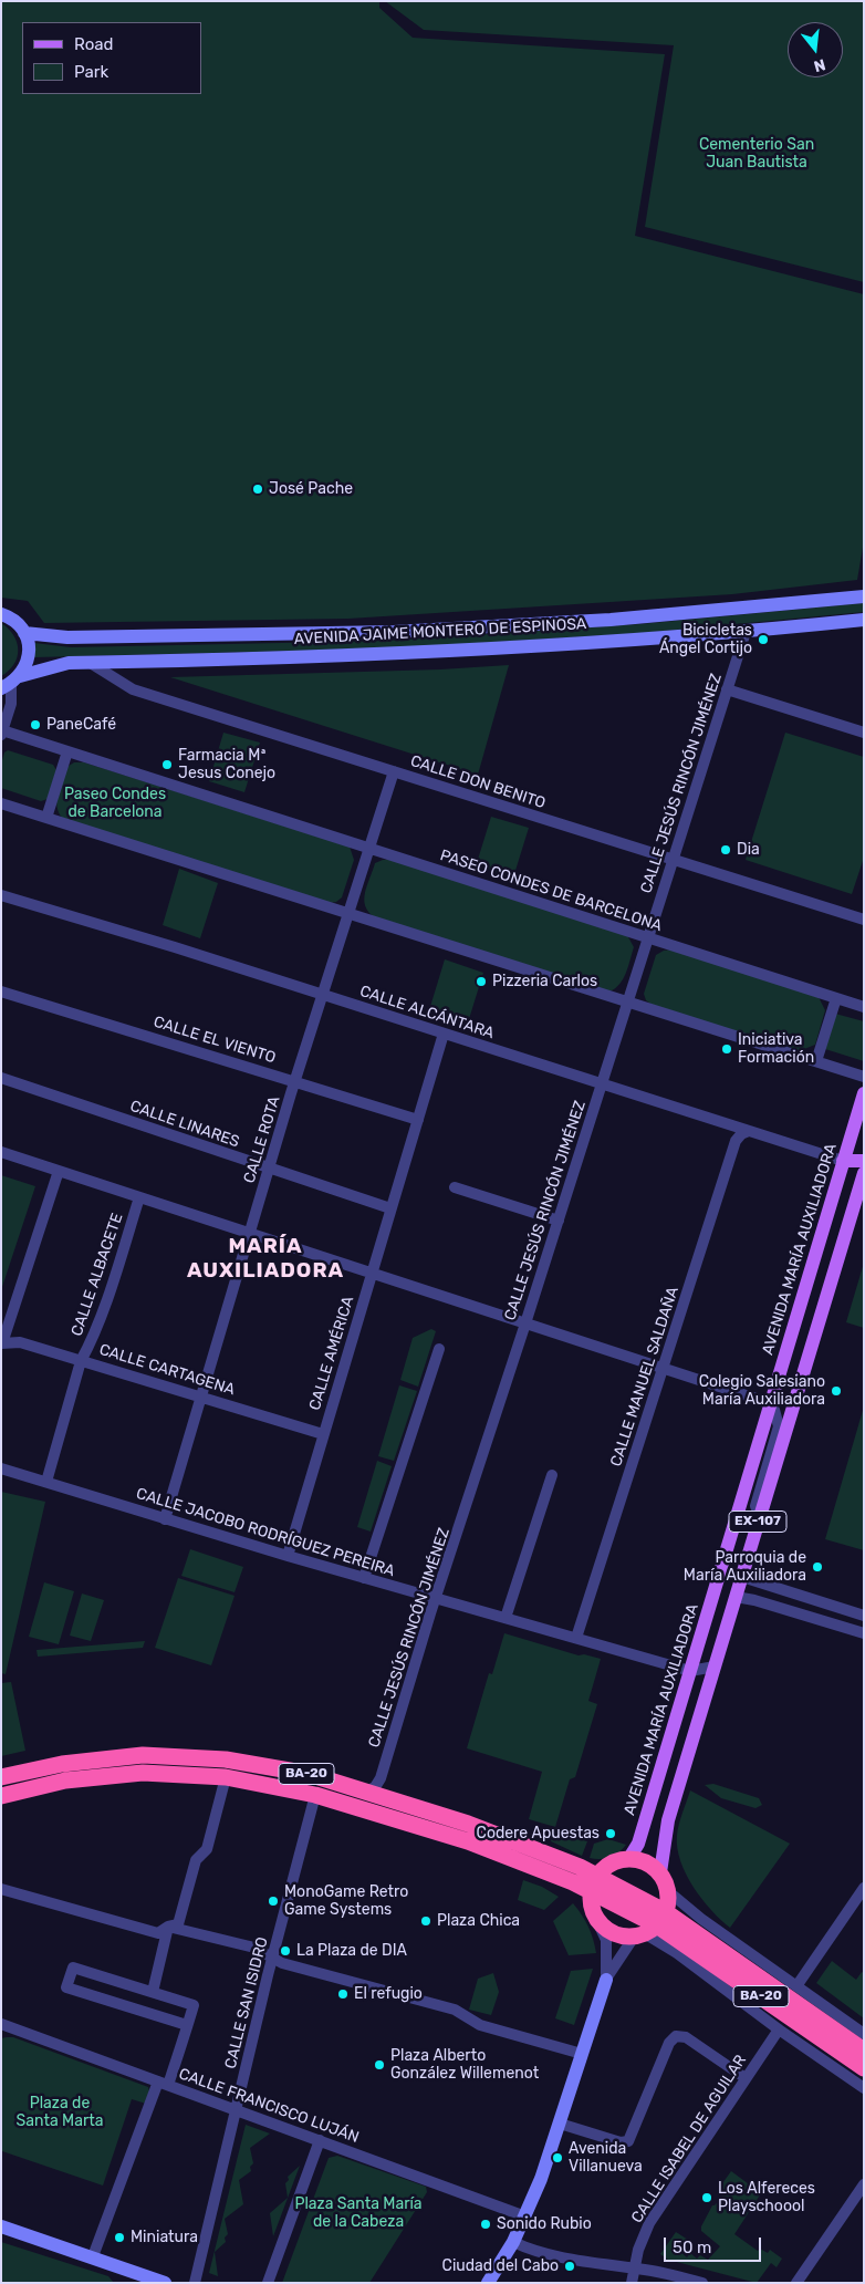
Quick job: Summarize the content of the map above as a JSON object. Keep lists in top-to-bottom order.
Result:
{
  "streets": {
    "highway": ["BA-20"],
    "main road": ["AVENIDA JAIME MONTERO DE ESPINOSA", "AVENIDA MARÍA AUXILIADORA", "EX-107"],
    "street": [
      "CALLE DON BENITO",
      "CALLE JESÚS RINCÓN JIMÉNEZ",
      "PASEO CONDES DE BARCELONA",
      "CALLE ALCÁNTARA",
      "CALLE EL VIENTO",
      "CALLE LINARES",
      "CALLE ROTA",
      "CALLE ALBACETE",
      "CALLE AMÉRICA",
      "CALLE CARTAGENA",
      "CALLE MANUEL SALDAÑA",
      "CALLE JACOBO RODRÍGUEZ PEREIRA",
      "CALLE SAN ISIDRO",
      "CALLE FRANCISCO LUJÁN",
      "CALLE ISABEL DE AGUILAR"
    ]
  },
  "crossings": [
    ["AVENIDA JAIME MONTERO DE ESPINOSA", "CALLE DON BENITO"],
    ["AVENIDA JAIME MONTERO DE ESPINOSA", "CALLE JESÚS RINCÓN JIMÉNEZ"],
    ["AVENIDA JAIME MONTERO DE ESPINOSA", "PASEO CONDES DE BARCELONA"],
    ["CALLE DON BENITO", "CALLE JESÚS RINCÓN JIMÉNEZ"],
    ["CALLE DON BENITO", "CALLE ROTA"],
    ["CALLE JESÚS RINCÓN JIMÉNEZ", "PASEO CONDES DE BARCELONA"],
    ["CALLE JESÚS RINCÓN JIMÉNEZ", "CALLE ALCÁNTARA"],
    ["CALLE JESÚS RINCÓN JIMÉNEZ", "CALLE JACOBO RODRÍGUEZ PEREIRA"],
    ["CALLE JESÚS RINCÓN JIMÉNEZ", "BA-20"],
    ["PASEO CONDES DE BARCELONA", "CALLE ROTA"],
    ["CALLE ALCÁNTARA", "CALLE ROTA"],
    ["CALLE ALCÁNTARA", "AVENIDA MARÍA AUXILIADORA"],
    ["CALLE ALCÁNTARA", "CALLE AMÉRICA"],
    ["CALLE ALCÁNTARA", "CALLE MANUEL SALDAÑA"],
    ["CALLE EL VIENTO", "CALLE ROTA"],
    ["CALLE EL VIENTO", "CALLE AMÉRICA"],
    ["CALLE LINARES", "CALLE ROTA"],
    ["CALLE LINARES", "CALLE AMÉRICA"],
    ["CALLE ROTA", "CALLE CARTAGENA"],
    ["CALLE ROTA", "CALLE JACOBO RODRÍGUEZ PEREIRA"],
    ["AVENIDA MARÍA AUXILIADORA", "CALLE JACOBO RODRÍGUEZ PEREIRA"],
    ["CALLE ALBACETE", "CALLE CARTAGENA"],
    ["CALLE ALBACETE", "CALLE JACOBO RODRÍGUEZ PEREIRA"],
    ["CALLE AMÉRICA", "CALLE CARTAGENA"],
    ["CALLE AMÉRICA", "CALLE JACOBO RODRÍGUEZ PEREIRA"],
    ["CALLE MANUEL SALDAÑA", "CALLE JACOBO RODRÍGUEZ PEREIRA"],
    ["EX-107", "CALLE JACOBO RODRÍGUEZ PEREIRA"],
    ["BA-20", "CALLE SAN ISIDRO"],
    ["CALLE SAN ISIDRO", "CALLE FRANCISCO LUJÁN"]
  ],
  "districts": ["MARÍA AUXILIADORA"],
  "parks": [
    "Cementerio San Juan Bautista",
    "Paseo Condes de Barcelona",
    "Plaza de Santa Marta",
    "Plaza Santa María de la Cabeza"
  ],
  "places": [
    "José Pache",
    "Bicicletas Ángel Cortijo",
    "PaneCafé",
    "Farmacia Mª Jesus Conejo",
    "Dia",
    "Pizzeria Carlos",
    "Iniciativa Formación",
    "Colegio Salesiano María Auxiliadora",
    "Parroquia de María Auxiliadora",
    "Codere Apuestas",
    "MonoGame Retro Game Systems",
    "Plaza Chica",
    "La Plaza de DIA",
    "El refugio",
    "Plaza Alberto González Willemenot",
    "Avenida Villanueva",
    "Los Alfereces Playschoool",
    "Sonido Rubio",
    "Miniatura",
    "Ciudad del Cabo"
  ],
  "legend": ["Road", "Park"],
  "scale_bar": "50 m",
  "north": "bottom"
}
